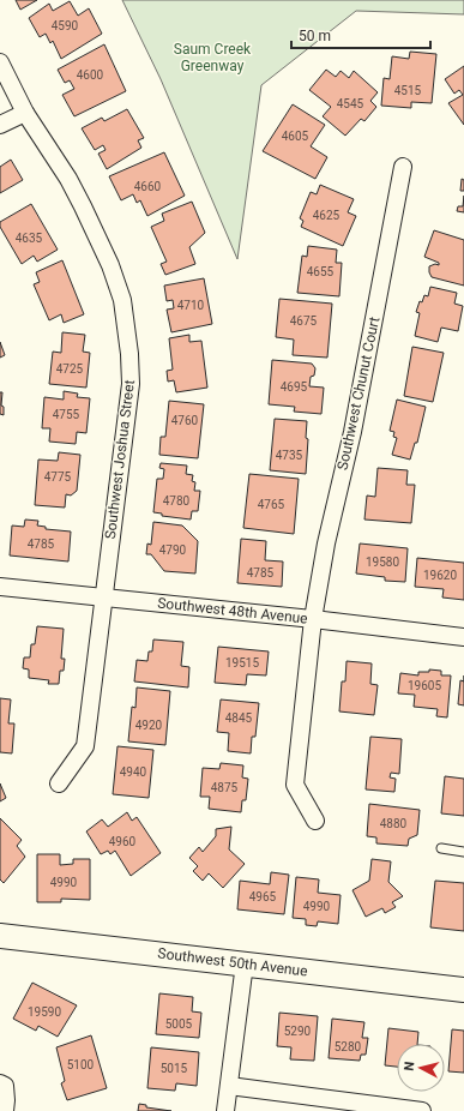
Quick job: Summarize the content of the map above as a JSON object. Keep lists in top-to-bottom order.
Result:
{
  "streets": {
    "street": [
      "Southwest Chunut Court",
      "Southwest Joshua Street",
      "Southwest 48th Avenue",
      "Southwest 50th Avenue"
    ]
  },
  "crossings": [
    ["Southwest Chunut Court", "Southwest 48th Avenue"],
    ["Southwest Joshua Street", "Southwest 48th Avenue"]
  ],
  "parks": ["Saum Creek Greenway"],
  "house_numbers": [
    "4590",
    "4600",
    "4515",
    "4545",
    "4605",
    "4660",
    "4625",
    "4635",
    "4655",
    "4710",
    "4675",
    "4725",
    "4695",
    "4755",
    "4760",
    "4735",
    "4775",
    "4780",
    "4765",
    "4785",
    "4790",
    "19580",
    "4785",
    "19620",
    "19515",
    "19605",
    "4845",
    "4920",
    "4940",
    "4875",
    "4880",
    "4960",
    "4990",
    "4965",
    "4990",
    "19590",
    "5005",
    "5290",
    "5280",
    "5100",
    "5015"
  ],
  "scale_bar": "50 m",
  "north": "left"
}
